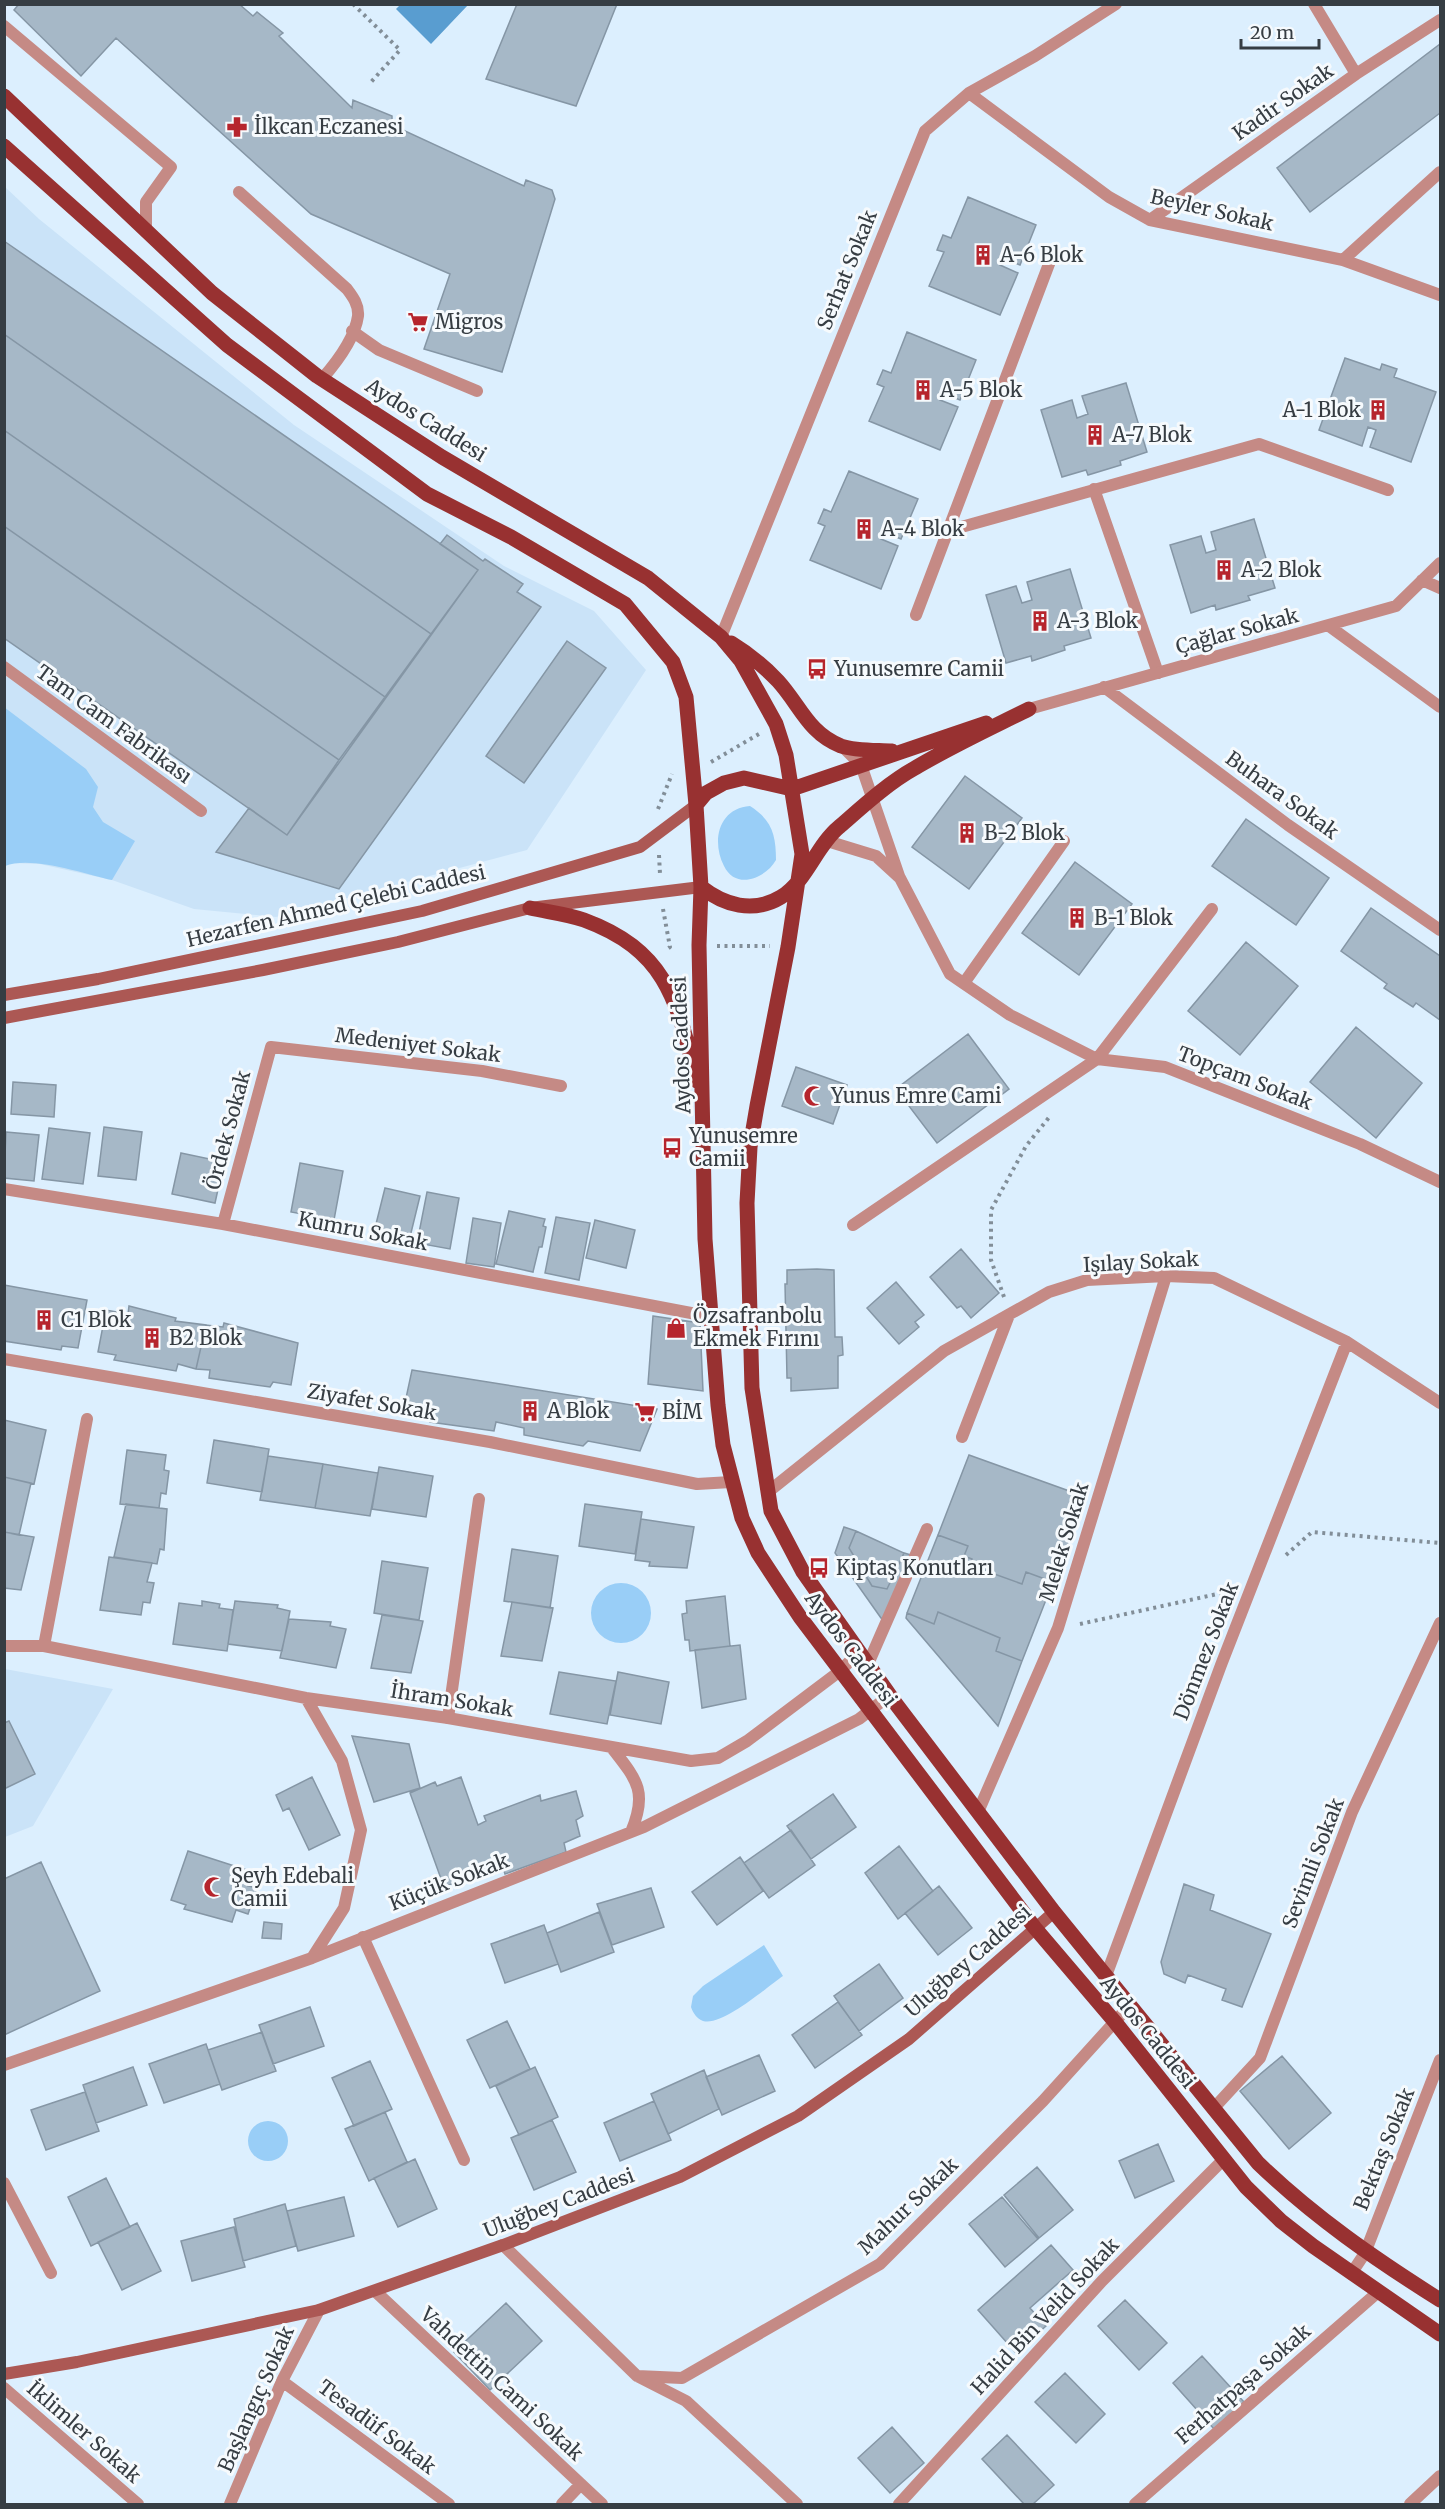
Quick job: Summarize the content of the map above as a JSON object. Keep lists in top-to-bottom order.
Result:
{
  "streets": {
    "main road": ["Aydos Caddesi"],
    "street": [
      "Kadir Sokak",
      "Beyler Sokak",
      "Serhat Sokak",
      "Çağlar Sokak",
      "Tam Cam Fabrikası",
      "Buhara Sokak",
      "Hezarfen Ahmed Çelebi Caddesi",
      "Medeniyet Sokak",
      "Topçam Sokak",
      "Ördek Sokak",
      "Kumru Sokak",
      "Işılay Sokak",
      "Ziyafet Sokak",
      "Melek Sokak",
      "Dönmez Sokak",
      "İhram Sokak",
      "Sevimli Sokak",
      "Küçük Sokak",
      "Uluğbey Caddesi",
      "Bektaş Sokak",
      "Mahur Sokak",
      "Halid Bin Velid Sokak",
      "Vahdettin Cami Sokak",
      "Ferhatpaşa Sokak",
      "Başlangıç Sokak",
      "Tesadüf Sokak",
      "İklimler Sokak"
    ]
  },
  "crossings": [
    ["Kadir Sokak", "Beyler Sokak"],
    ["Beyler Sokak", "Serhat Sokak"],
    ["Serhat Sokak", "Aydos Caddesi"],
    ["Aydos Caddesi", "Hezarfen Ahmed Çelebi Caddesi"],
    ["Aydos Caddesi", "Kumru Sokak"],
    ["Aydos Caddesi", "Işılay Sokak"],
    ["Aydos Caddesi", "Ziyafet Sokak"],
    ["Aydos Caddesi", "Melek Sokak"],
    ["Aydos Caddesi", "Dönmez Sokak"],
    ["Aydos Caddesi", "İhram Sokak"],
    ["Aydos Caddesi", "Sevimli Sokak"],
    ["Aydos Caddesi", "Küçük Sokak"],
    ["Aydos Caddesi", "Uluğbey Caddesi"],
    ["Aydos Caddesi", "Bektaş Sokak"],
    ["Aydos Caddesi", "Mahur Sokak"],
    ["Aydos Caddesi", "Halid Bin Velid Sokak"],
    ["Aydos Caddesi", "Ferhatpaşa Sokak"],
    ["Çağlar Sokak", "Buhara Sokak"],
    ["Medeniyet Sokak", "Ördek Sokak"],
    ["Ördek Sokak", "Kumru Sokak"],
    ["Işılay Sokak", "Melek Sokak"],
    ["Işılay Sokak", "Dönmez Sokak"],
    ["Uluğbey Caddesi", "Vahdettin Cami Sokak"],
    ["Uluğbey Caddesi", "Başlangıç Sokak"],
    ["Başlangıç Sokak", "Tesadüf Sokak"]
  ],
  "places": {
    "pharmacy": ["İlkcan Eczanesi"],
    "building": [
      "A-6 Blok",
      "A-5 Blok",
      "A-1 Blok",
      "A-7 Blok",
      "A-4 Blok",
      "A-2 Blok",
      "A-3 Blok",
      "B-2 Blok",
      "B-1 Blok",
      "C1 Blok",
      "B2 Blok",
      "A Blok"
    ],
    "supermarket": ["Migros", "BİM"],
    "bus stop": ["Yunusemre Camii", "Yunusemre Cami̇i̇", "Kiptaş Konutları"],
    "mosque": ["Yunus Emre Cami", "Şeyh Edebali Camii"],
    "shop": ["Özsafranbolu Ekmek Fırını"]
  },
  "scale_bar": "20 m"
}
